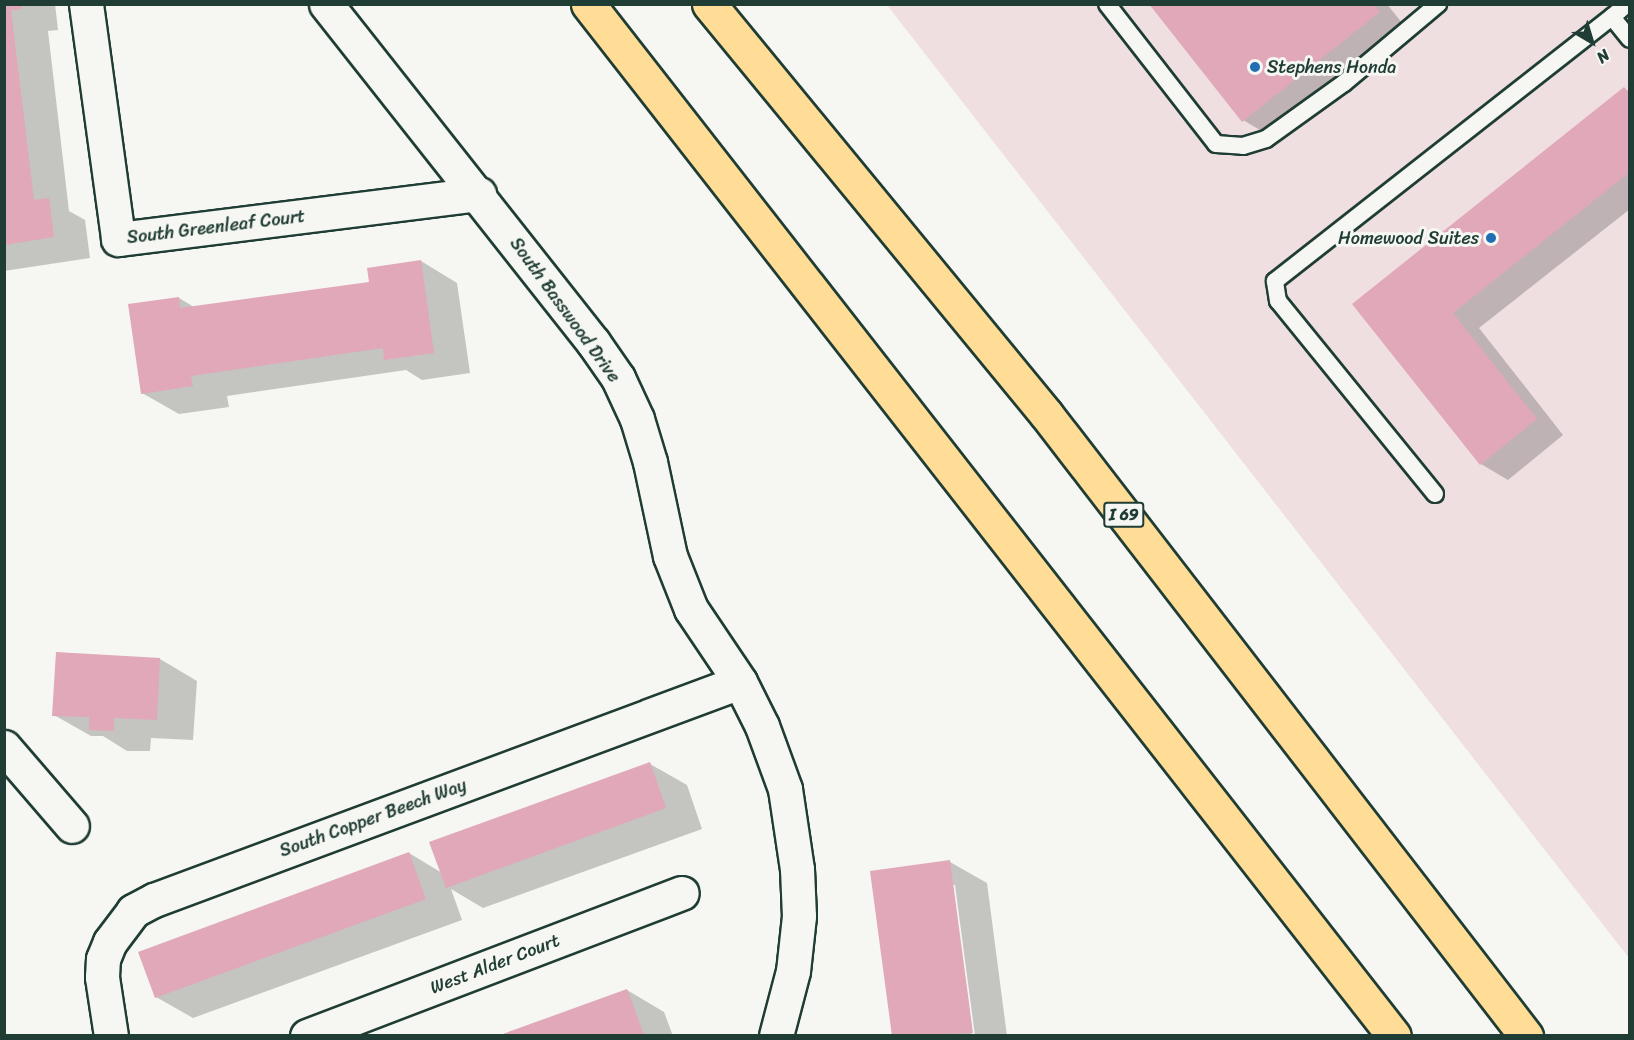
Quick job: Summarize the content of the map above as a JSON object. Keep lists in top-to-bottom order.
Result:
{
  "streets": {
    "highway": ["I 69"],
    "street": [
      "South Greenleaf Court",
      "South Basswood Drive",
      "South Copper Beech Way",
      "West Alder Court"
    ]
  },
  "crossings": [
    ["South Greenleaf Court", "South Basswood Drive"],
    ["South Basswood Drive", "South Copper Beech Way"]
  ],
  "places": ["Stephens Honda", "Homewood Suites"],
  "north": "bottom right"
}
